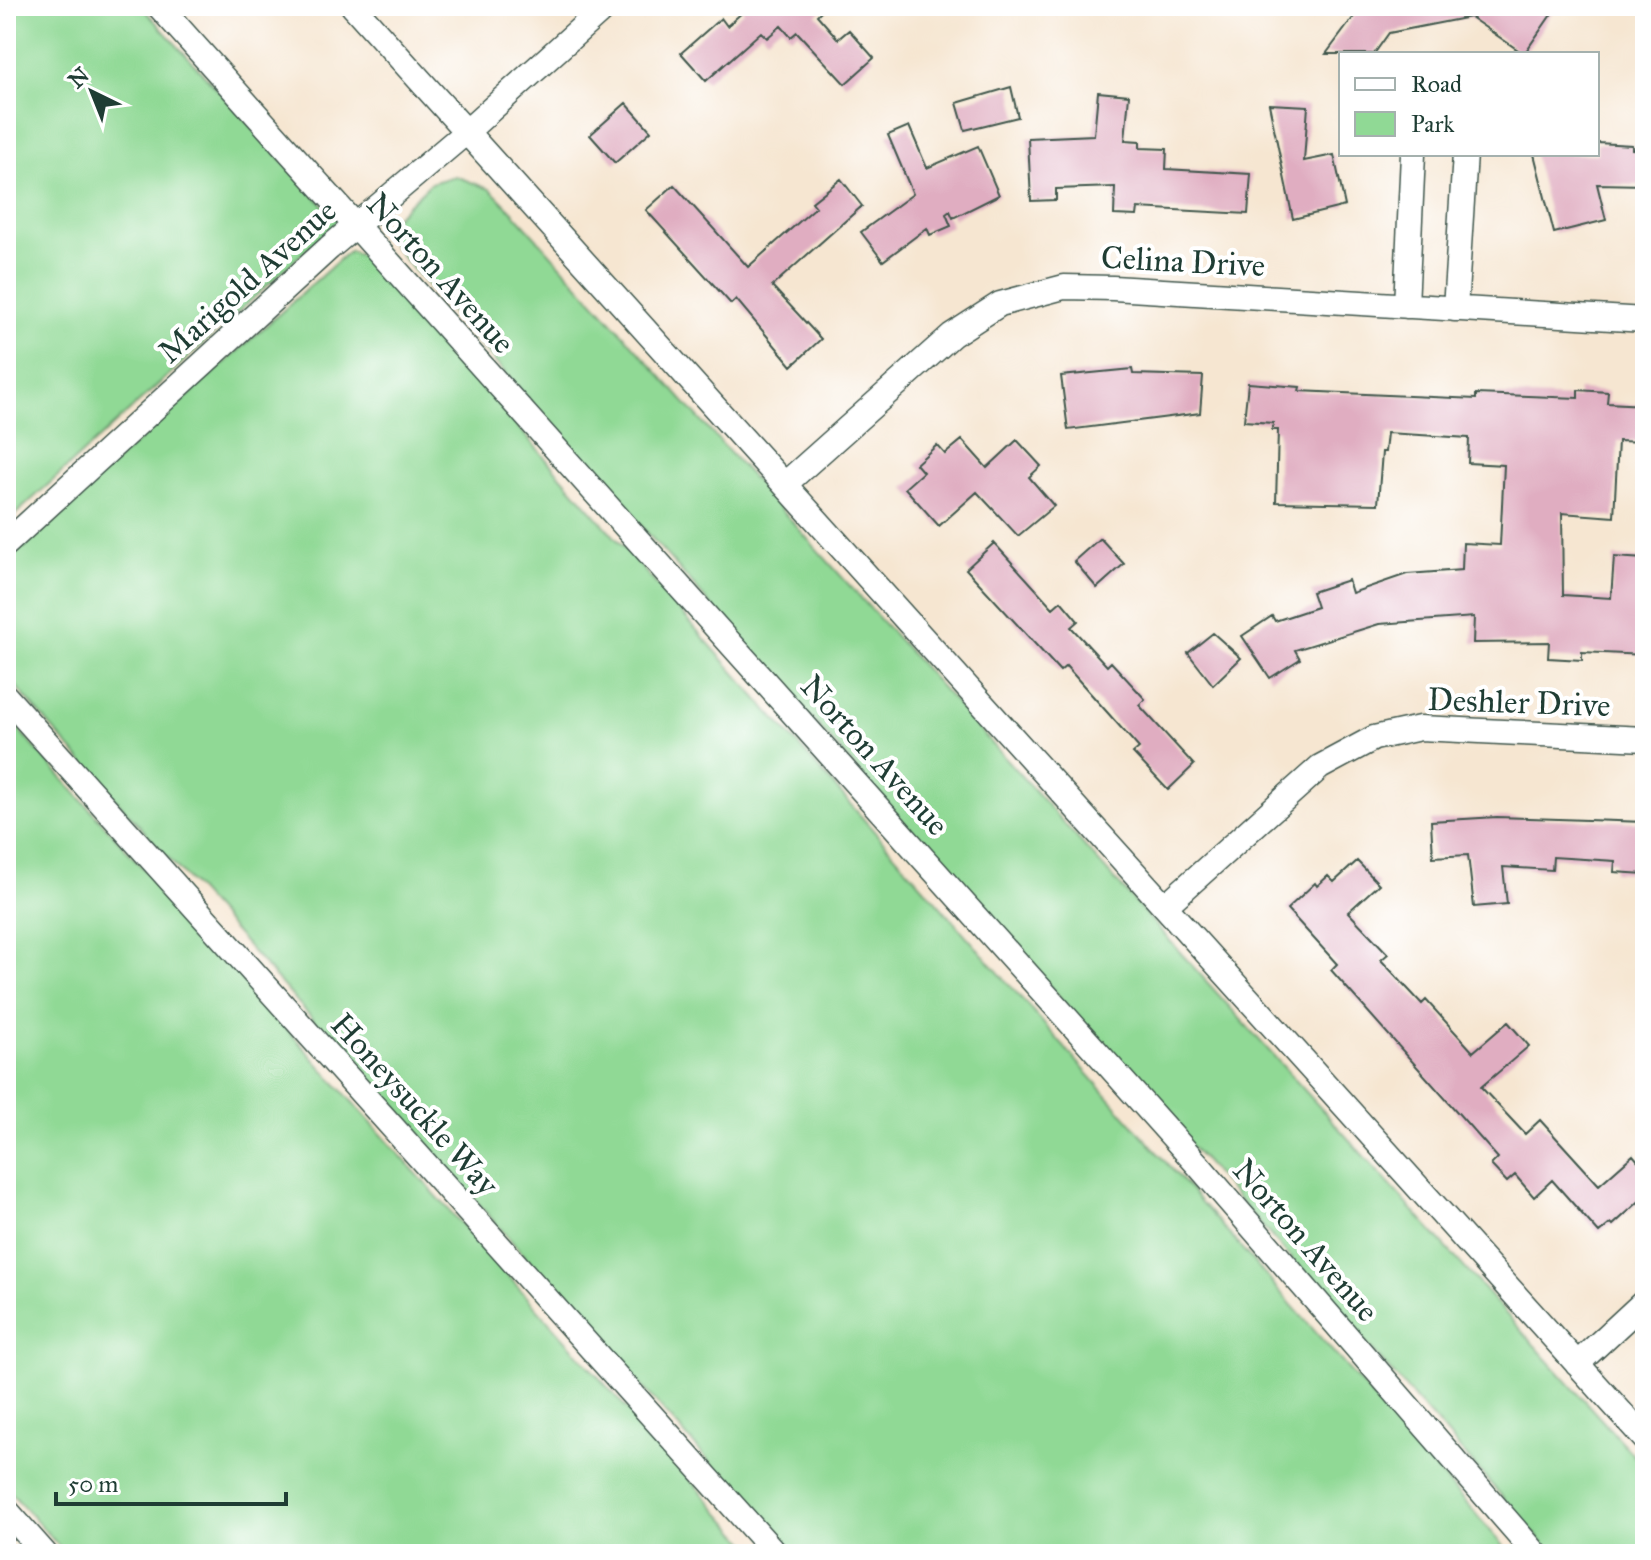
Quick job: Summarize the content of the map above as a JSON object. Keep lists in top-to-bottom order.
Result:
{
  "streets": {
    "street": [
      "Celina Drive",
      "Norton Avenue",
      "Marigold Avenue",
      "Deshler Drive",
      "Honeysuckle Way"
    ]
  },
  "crossings": [
    ["Norton Avenue", "Marigold Avenue"]
  ],
  "legend": ["Road", "Park"],
  "scale_bar": "50 m",
  "north": "top left"
}
